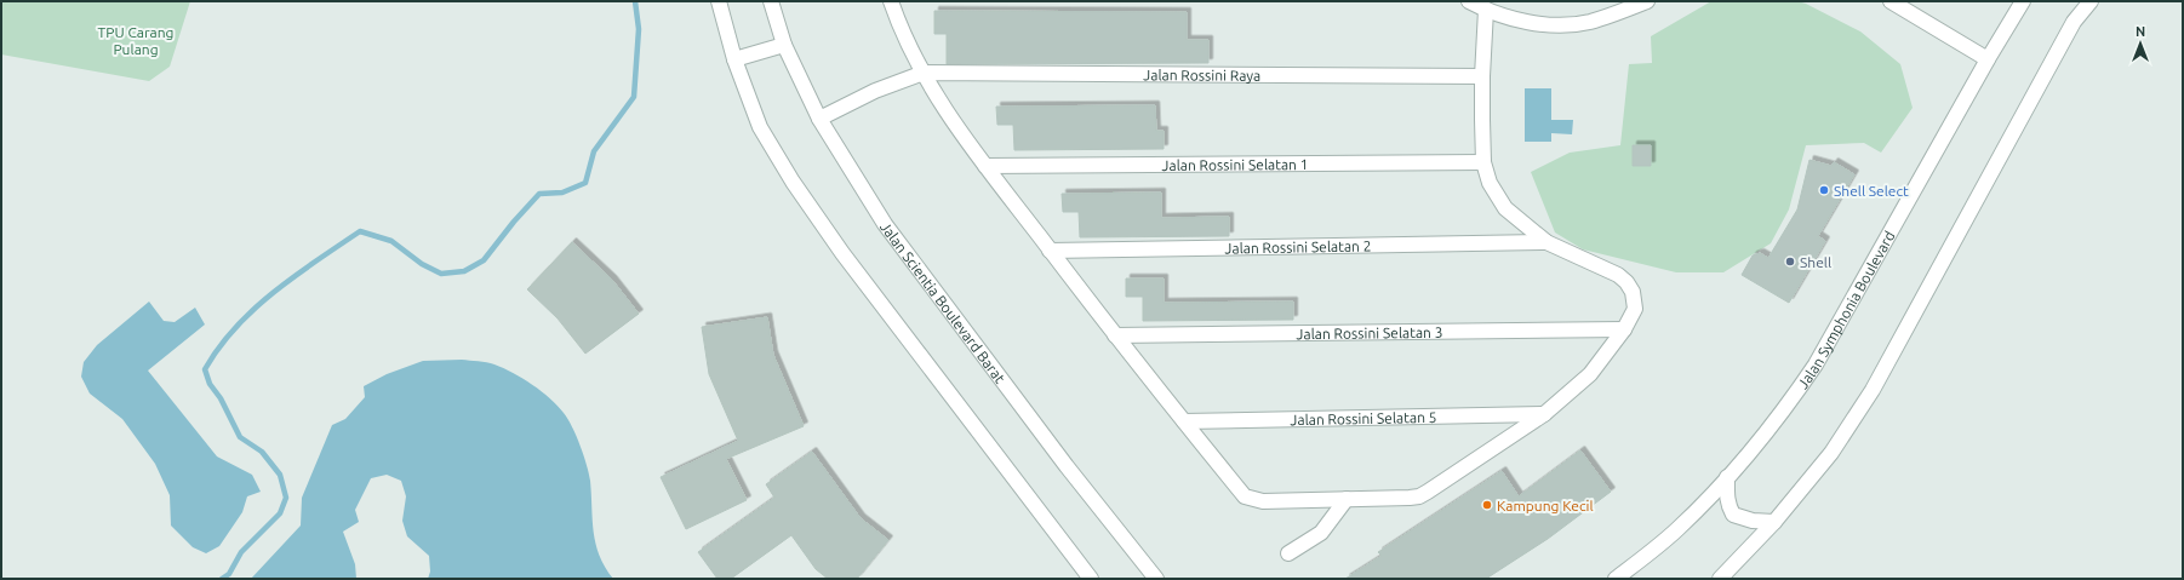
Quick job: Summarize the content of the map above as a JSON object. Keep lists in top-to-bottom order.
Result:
{
  "streets": {
    "street": [
      "Jalan Rossini Raya",
      "Jalan Rossini Selatan 1",
      "Jalan Rossini Selatan 2",
      "Jalan Scientia Boulevard Barat",
      "Jalan Symphonia Boulevard",
      "Jalan Rossini Selatan 3",
      "Jalan Rossini Selatan 5"
    ]
  },
  "parks": ["TPU Carang Pulang"],
  "places": ["Shell Select", "Shell", "Kampung Kecil"],
  "north": "top"
}
